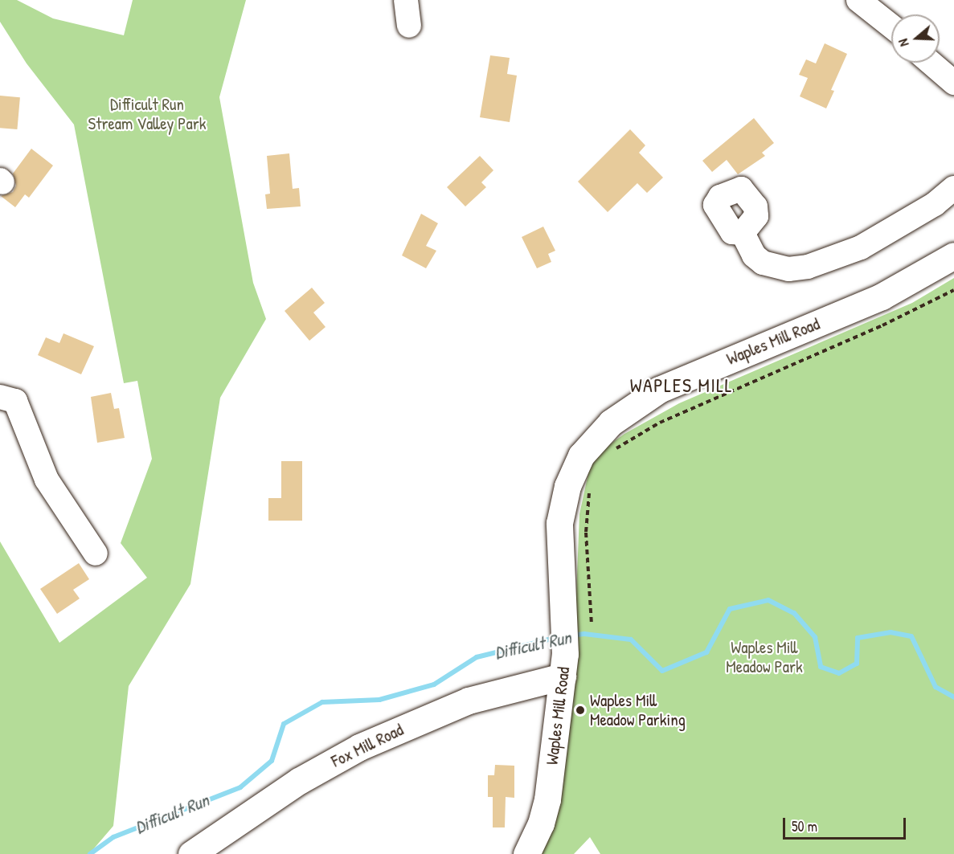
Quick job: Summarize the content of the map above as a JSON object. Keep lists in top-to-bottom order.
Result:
{
  "streets": {
    "main road": ["Waples Mill Road", "Fox Mill Road"]
  },
  "crossings": [
    ["Waples Mill Road", "Fox Mill Road"]
  ],
  "districts": ["WAPLES MILL"],
  "water": ["Difficult Run"],
  "parks": ["Difficult Run Stream Valley Park", "Waples Mill Meadow Park"],
  "places": ["Waples Mill Meadow Parking"],
  "scale_bar": "50 m",
  "north": "left"
}
